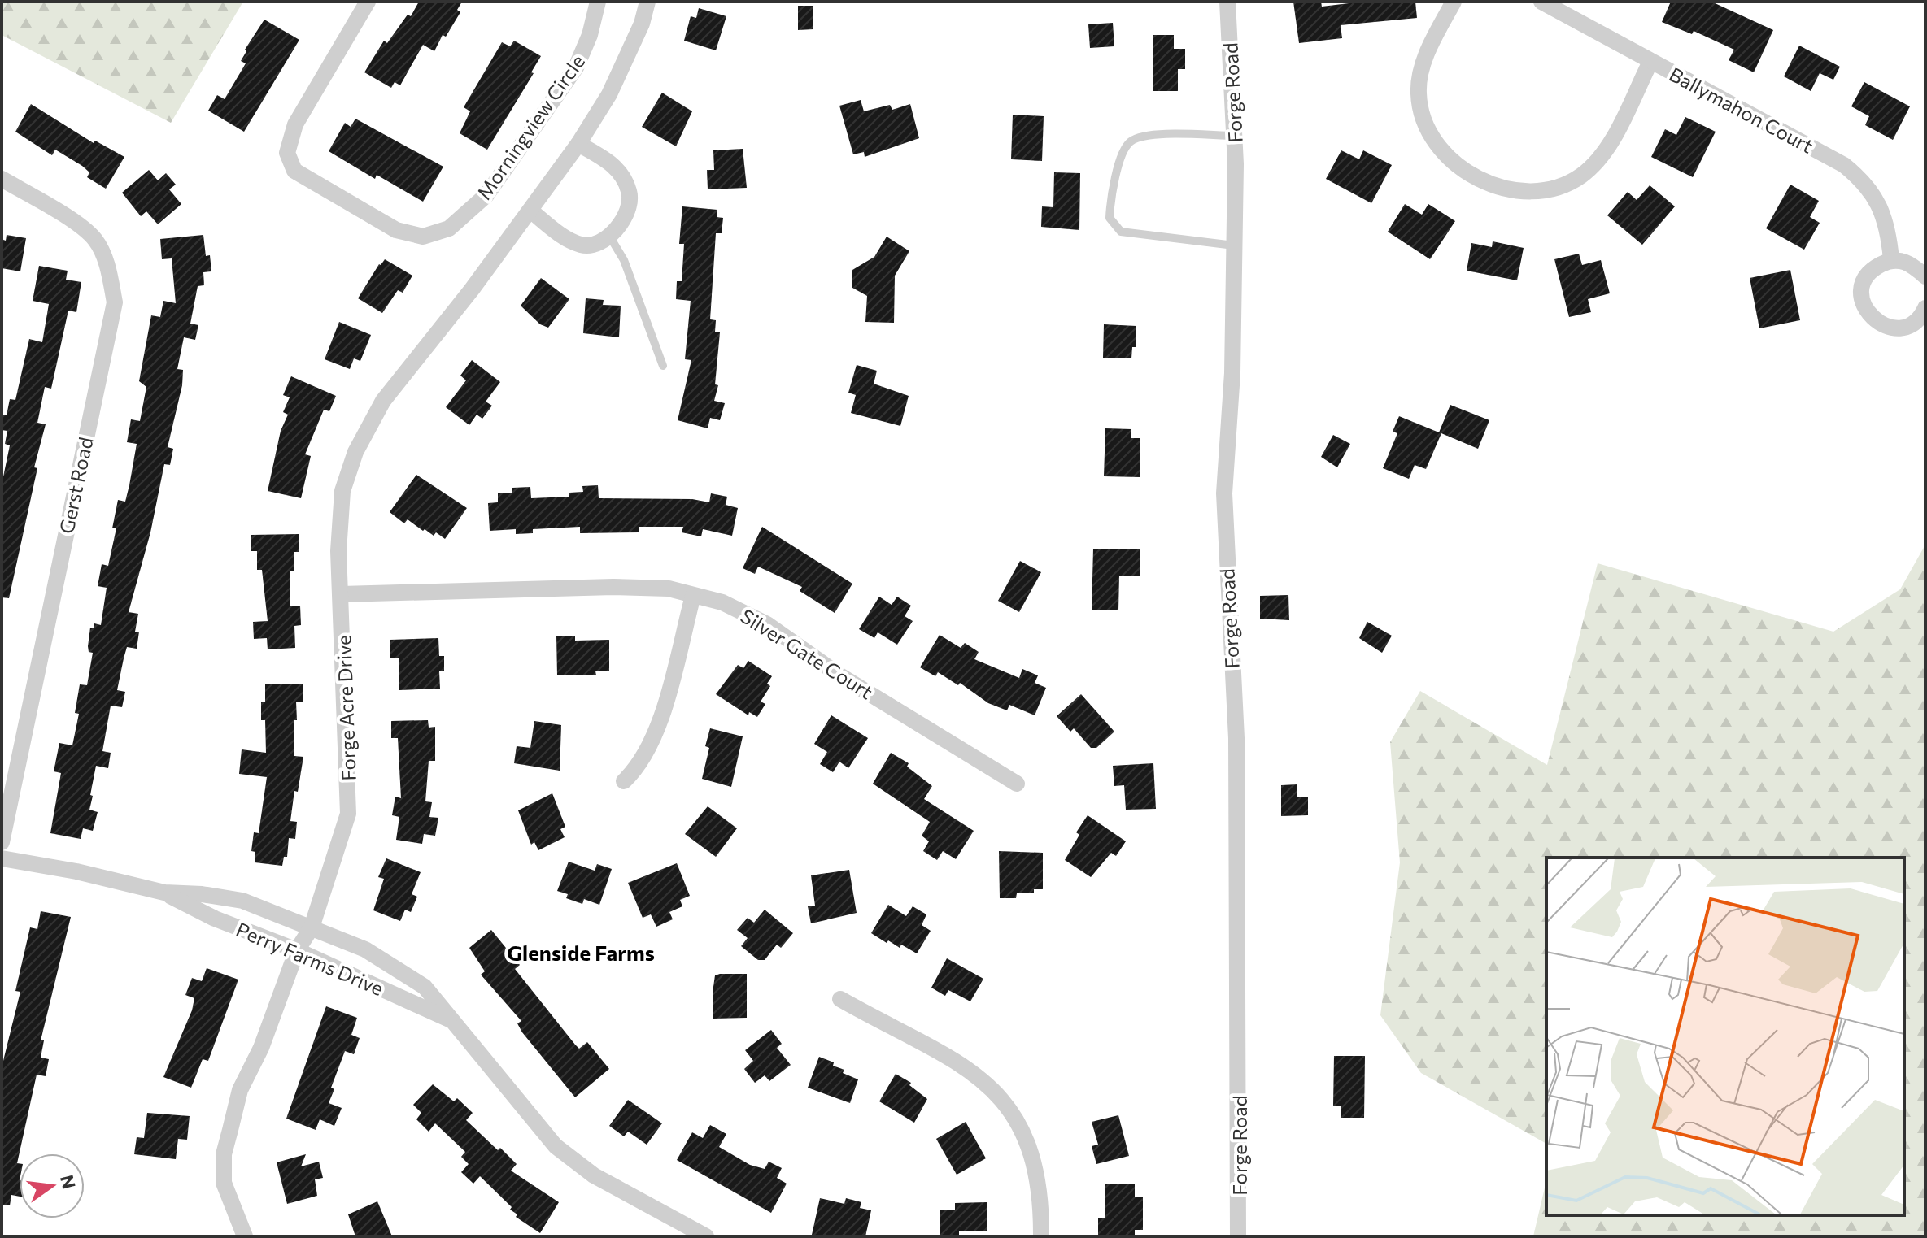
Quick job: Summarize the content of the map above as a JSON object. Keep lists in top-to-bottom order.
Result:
{
  "streets": {
    "street": [
      "Forge Road",
      "Ballymahon Court",
      "Morningview Circle",
      "Gerst Road",
      "Silver Gate Court",
      "Forge Acre Drive",
      "Perry Farms Drive"
    ]
  },
  "crossings": [
    ["Silver Gate Court", "Forge Acre Drive"],
    ["Forge Acre Drive", "Perry Farms Drive"]
  ],
  "districts": ["Glenside Farms"],
  "north": "right"
}
